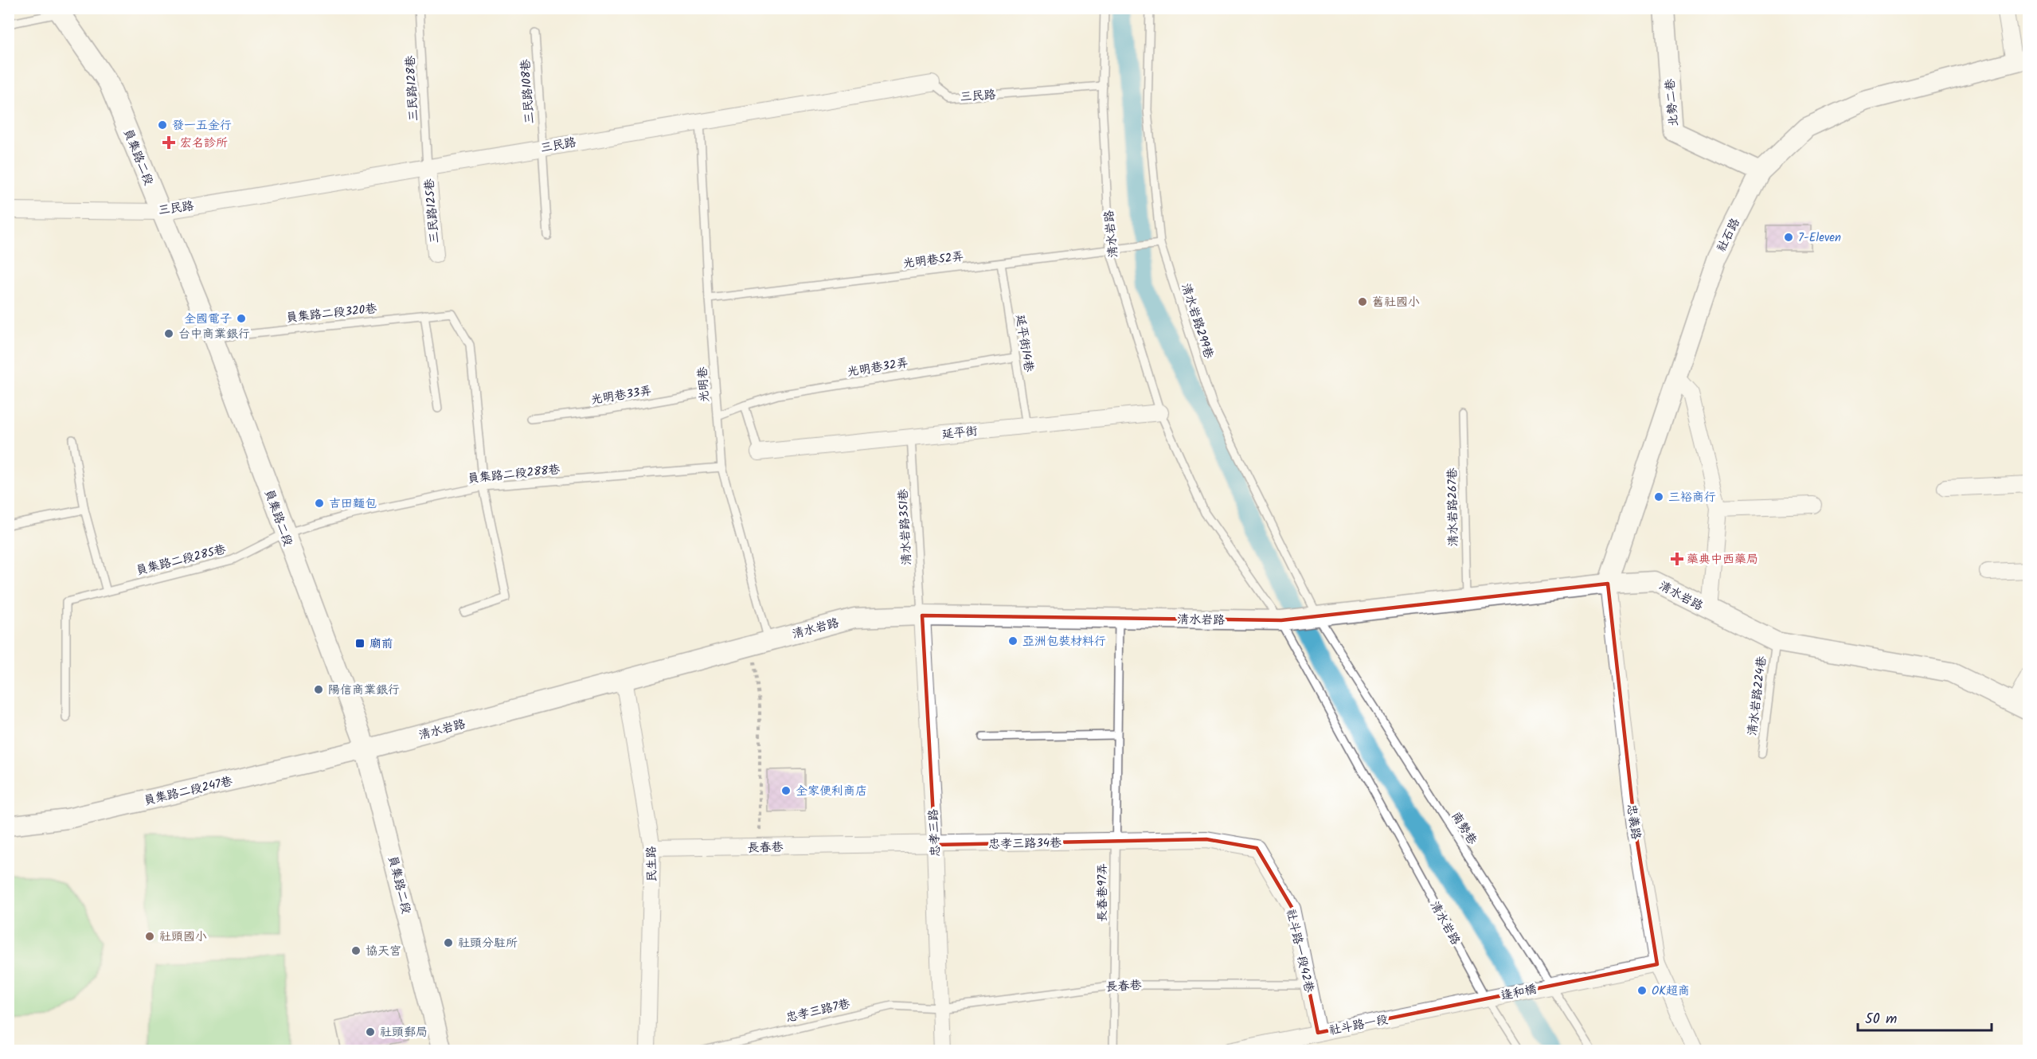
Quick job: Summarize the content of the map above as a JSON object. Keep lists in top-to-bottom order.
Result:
{
  "streets": {
    "street": [
      "三民路",
      "北勢二巷",
      "員集路二段",
      "三民路125巷",
      "清水岩路",
      "社石路",
      "延平街",
      "員集路二段247巷",
      "忠義路",
      "忠孝三路",
      "忠孝三路34巷",
      "長春巷",
      "民生路",
      "社斗路一段42巷",
      "逢和橋",
      "社斗路一段"
    ],
    "lane": [
      "三民路128巷",
      "三民路108巷",
      "光明巷52弄",
      "員集路二段320巷",
      "清水岩路299巷",
      "延平街14巷",
      "光明巷32弄",
      "光明巷",
      "光明巷33弄",
      "員集路二段288巷",
      "清水岩路267巷",
      "清水岩路351巷",
      "員集路二段285巷",
      "清水岩路224巷",
      "南勢巷",
      "長春巷97弄",
      "忠孝三路7巷"
    ]
  },
  "crossings": [
    ["三民路128巷", "三民路"],
    ["三民路128巷", "三民路125巷"],
    ["三民路108巷", "三民路"],
    ["三民路", "員集路二段"],
    ["三民路", "三民路125巷"],
    ["三民路", "清水岩路"],
    ["三民路", "光明巷"],
    ["北勢二巷", "社石路"],
    ["員集路二段", "清水岩路"],
    ["員集路二段", "員集路二段320巷"],
    ["員集路二段", "員集路二段288巷"],
    ["員集路二段", "員集路二段285巷"],
    ["員集路二段", "員集路二段247巷"],
    ["清水岩路", "社石路"],
    ["清水岩路", "光明巷52弄"],
    ["清水岩路", "清水岩路299巷"],
    ["清水岩路", "光明巷"],
    ["清水岩路", "延平街"],
    ["清水岩路", "清水岩路267巷"],
    ["清水岩路", "清水岩路351巷"],
    ["清水岩路", "清水岩路224巷"],
    ["清水岩路", "員集路二段247巷"],
    ["清水岩路", "忠義路"],
    ["清水岩路", "南勢巷"],
    ["清水岩路", "忠孝三路"],
    ["清水岩路", "民生路"],
    ["清水岩路", "長春巷97弄"],
    ["清水岩路", "逢和橋"],
    ["清水岩路", "社斗路一段"],
    ["社石路", "忠義路"],
    ["光明巷52弄", "清水岩路299巷"],
    ["光明巷52弄", "延平街14巷"],
    ["光明巷52弄", "光明巷"],
    ["員集路二段320巷", "員集路二段288巷"],
    ["清水岩路299巷", "南勢巷"],
    ["延平街14巷", "光明巷32弄"],
    ["延平街14巷", "延平街"],
    ["光明巷32弄", "光明巷"],
    ["光明巷", "光明巷33弄"],
    ["光明巷", "員集路二段288巷"],
    ["延平街", "清水岩路351巷"],
    ["員集路二段288巷", "員集路二段285巷"],
    ["清水岩路351巷", "忠孝三路"],
    ["南勢巷", "逢和橋"],
    ["忠孝三路", "忠孝三路34巷"],
    ["忠孝三路", "長春巷"],
    ["忠孝三路", "忠孝三路7巷"],
    ["忠孝三路34巷", "長春巷"],
    ["忠孝三路34巷", "長春巷97弄"],
    ["忠孝三路34巷", "社斗路一段42巷"],
    ["長春巷", "民生路"],
    ["長春巷", "長春巷97弄"],
    ["長春巷", "社斗路一段42巷"],
    ["長春巷", "忠孝三路7巷"],
    ["長春巷97弄", "社斗路一段42巷"],
    ["社斗路一段42巷", "社斗路一段"],
    ["逢和橋", "社斗路一段"]
  ],
  "places": {
    "other": [
      "發一五金行",
      "7-Eleven",
      "舊社國小",
      "全國電子",
      "台中商業銀行",
      "三裕商行",
      "吉田麵包",
      "亞洲包裝材料行",
      "陽信商業銀行",
      "全家便利商店",
      "社頭國小",
      "社頭分駐所",
      "協天宮",
      "OK超商",
      "社頭郵局"
    ],
    "health": ["宏名診所", "藥典中西藥局"],
    "transit": ["廟前"]
  },
  "scale_bar": "50 m"
}
